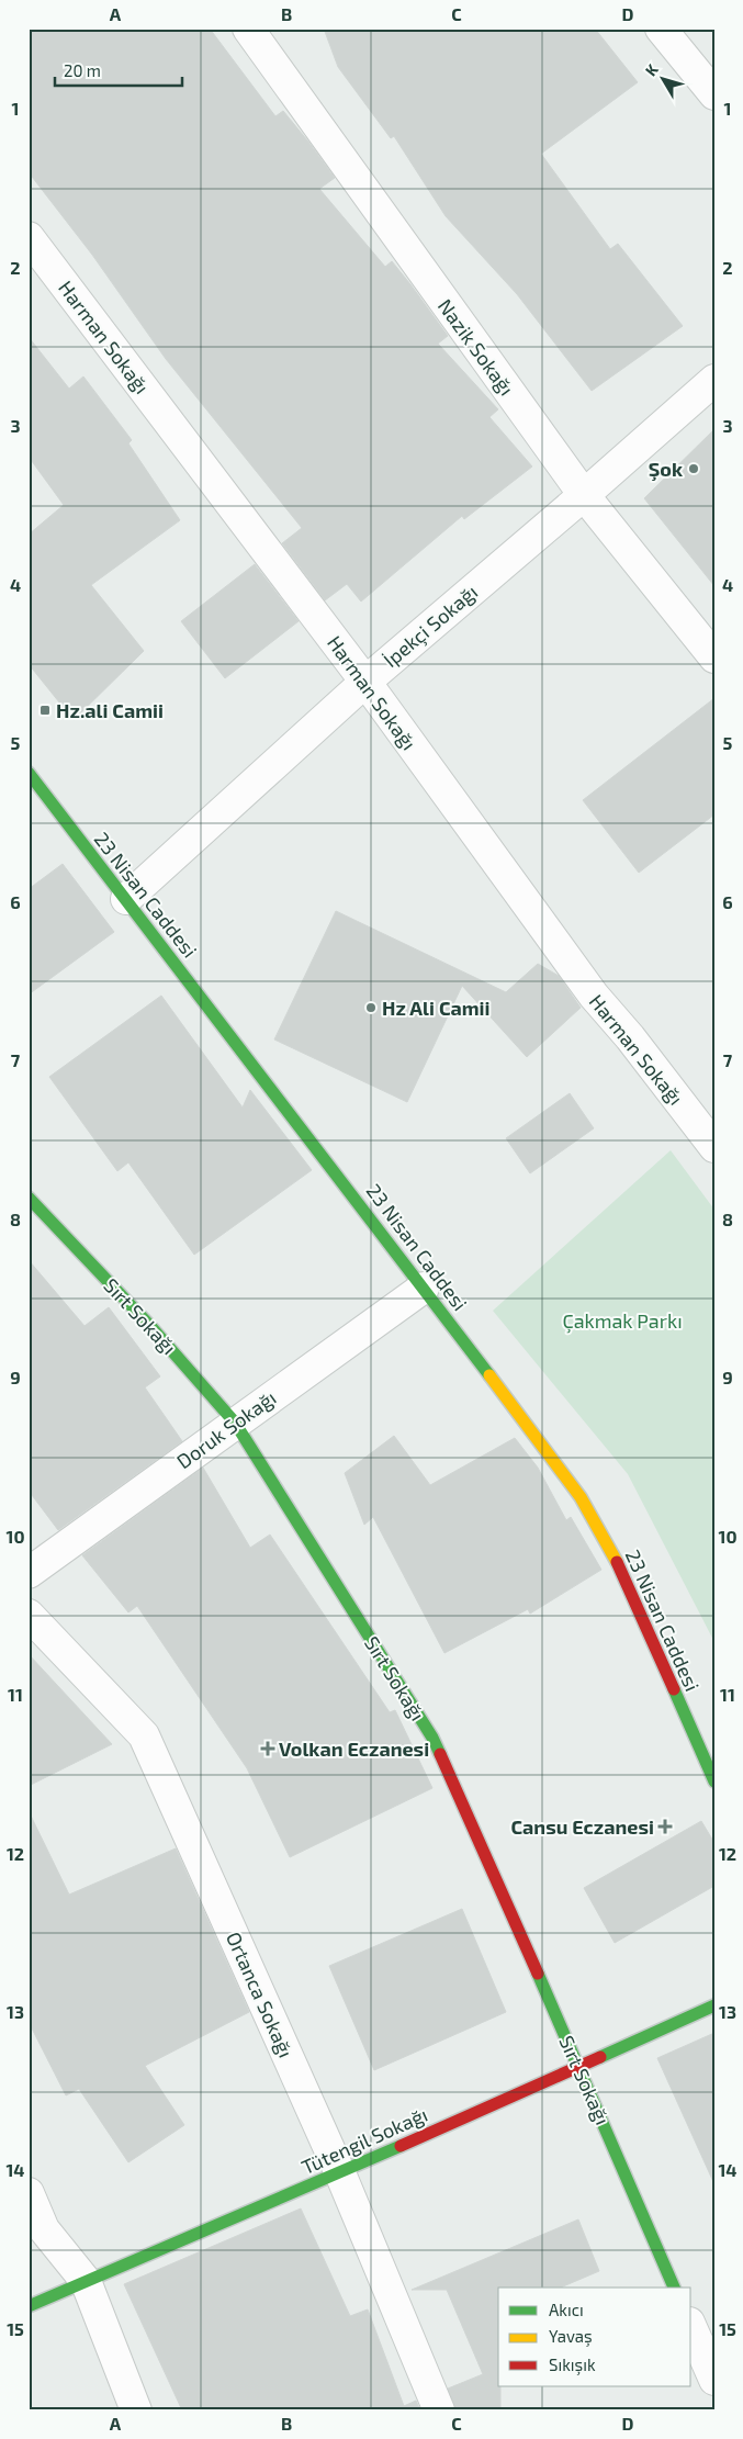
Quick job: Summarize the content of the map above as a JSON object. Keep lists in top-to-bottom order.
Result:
{
  "streets": {
    "street": [
      "Harman Sokağı",
      "Nazik Sokağı",
      "İpekçi Sokağı",
      "23 Nisan Caddesi",
      "Sırt Sokağı",
      "Doruk Sokağı",
      "Ortanca Sokağı",
      "Tütengil Sokağı"
    ]
  },
  "crossings": [
    ["Harman Sokağı", "İpekçi Sokağı"],
    ["Nazik Sokağı", "İpekçi Sokağı"],
    ["İpekçi Sokağı", "23 Nisan Caddesi"],
    ["23 Nisan Caddesi", "Doruk Sokağı"],
    ["Sırt Sokağı", "Doruk Sokağı"],
    ["Sırt Sokağı", "Tütengil Sokağı"],
    ["Ortanca Sokağı", "Tütengil Sokağı"]
  ],
  "parks": ["Çakmak Parkı"],
  "places": {
    "other": ["Şok", "Hz Ali Camii"],
    "transit": ["Hz.ali Camii"],
    "health": ["Volkan Eczanesi", "Cansu Eczanesi"]
  },
  "legend": ["Akıcı", "Yavaş", "Sıkışık"],
  "scale_bar": "20 m",
  "north": "top left",
  "grid": {
    "columns": [
      "A",
      "B",
      "C",
      "D"
    ],
    "rows": [
      "1",
      "2",
      "3",
      "4",
      "5",
      "6",
      "7",
      "8",
      "9",
      "10",
      "11",
      "12",
      "13",
      "14",
      "15"
    ]
  }
}
